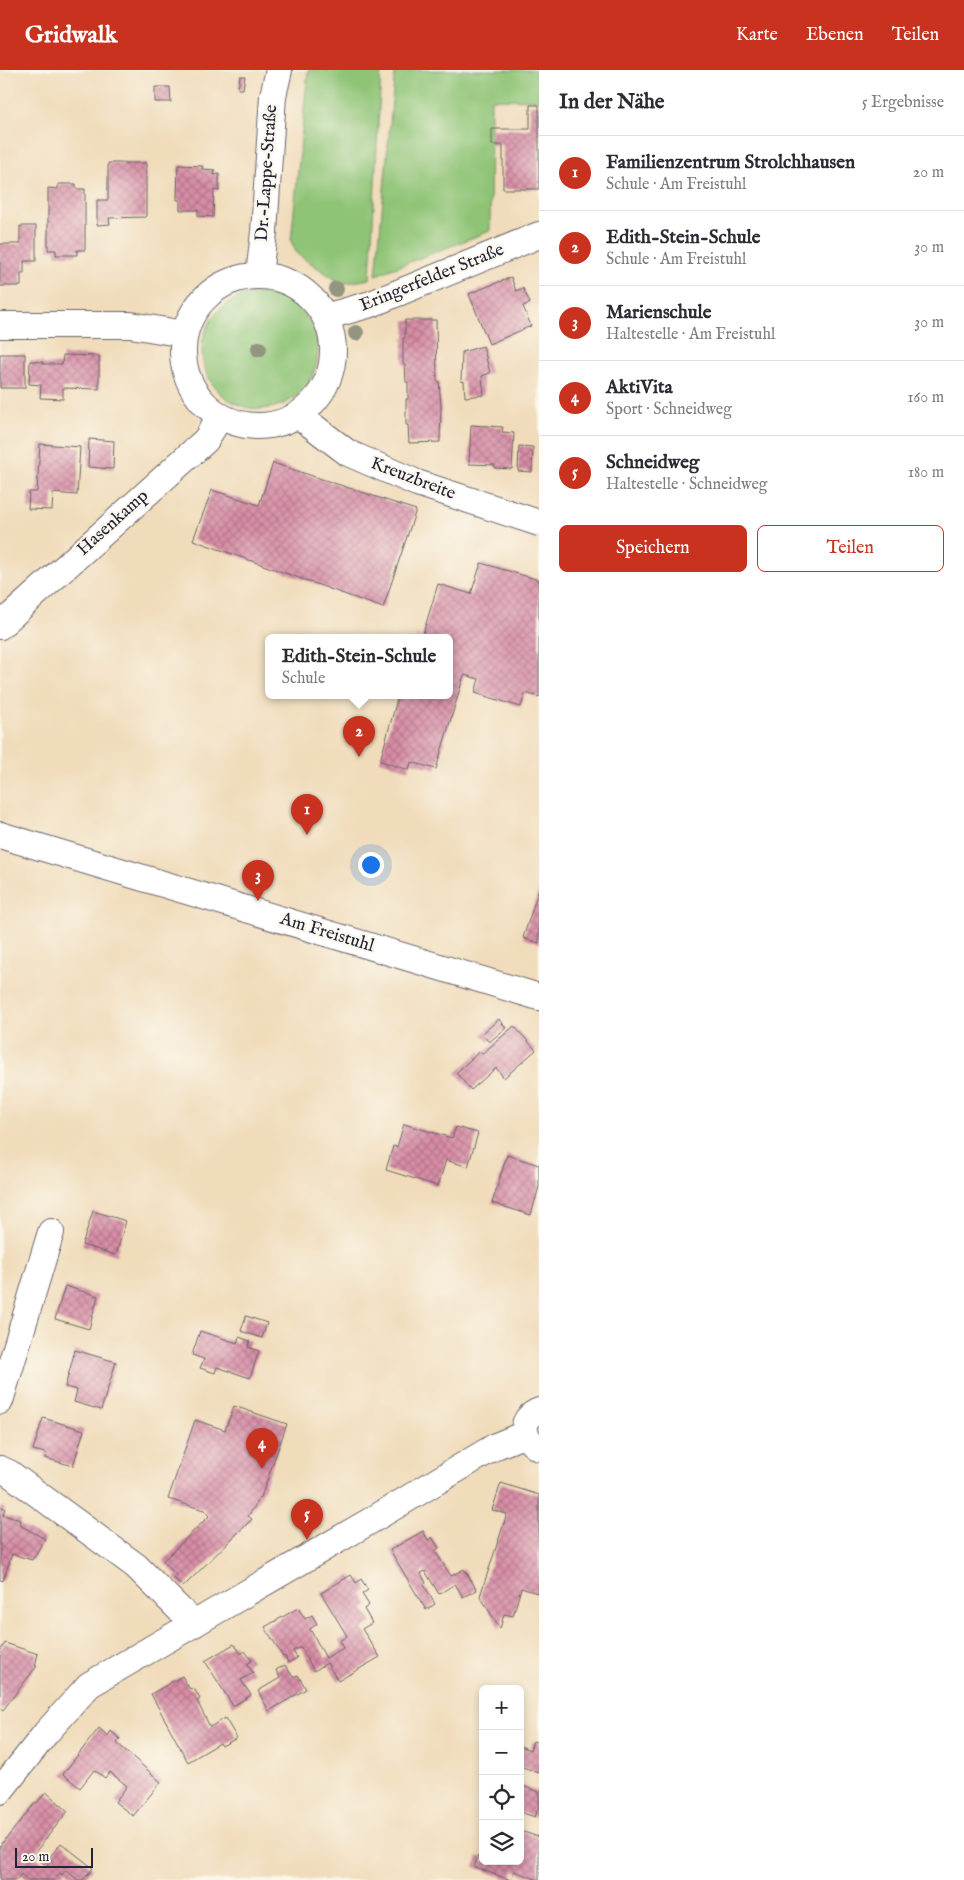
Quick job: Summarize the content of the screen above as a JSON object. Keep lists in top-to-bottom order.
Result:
{
  "streets": {
    "street": [
      "Dr.-Lappe-Straße",
      "Eringerfelder Straße",
      "Kreuzbreite",
      "Hasenkamp",
      "Am Freistuhl"
    ]
  },
  "crossings": [
    ["Dr.-Lappe-Straße", "Eringerfelder Straße"],
    ["Dr.-Lappe-Straße", "Kreuzbreite"],
    ["Dr.-Lappe-Straße", "Hasenkamp"],
    ["Eringerfelder Straße", "Kreuzbreite"],
    ["Eringerfelder Straße", "Hasenkamp"],
    ["Kreuzbreite", "Hasenkamp"]
  ],
  "scale_bar": "20 m",
  "page": {
    "header": "Gridwalk",
    "nav": ["Karte", "Ebenen", "Teilen"],
    "heading": ["In der Nähe", "5 Ergebnisse"],
    "list": [
      {
        "mark": "1",
        "name": "Familienzentrum Strolchhausen",
        "note": "Schule · Am Freistuhl",
        "value": "20 m"
      },
      {
        "mark": "2",
        "name": "Edith-Stein-Schule",
        "note": "Schule · Am Freistuhl",
        "value": "30 m"
      },
      {
        "mark": "3",
        "name": "Marienschule",
        "note": "Haltestelle · Am Freistuhl",
        "value": "30 m"
      },
      {
        "mark": "4",
        "name": "AktiVita",
        "note": "Sport · Schneidweg",
        "value": "160 m"
      },
      {
        "mark": "5",
        "name": "Schneidweg",
        "note": "Haltestelle · Schneidweg",
        "value": "180 m"
      }
    ],
    "buttons": ["Speichern", "Teilen"],
    "popup": ["Edith-Stein-Schule", "Schule"],
    "pins": [
      "2",
      "1",
      "3",
      "4",
      "5"
    ],
    "map_buttons": ["+", "−"],
    "scale": "20 m"
  }
}
